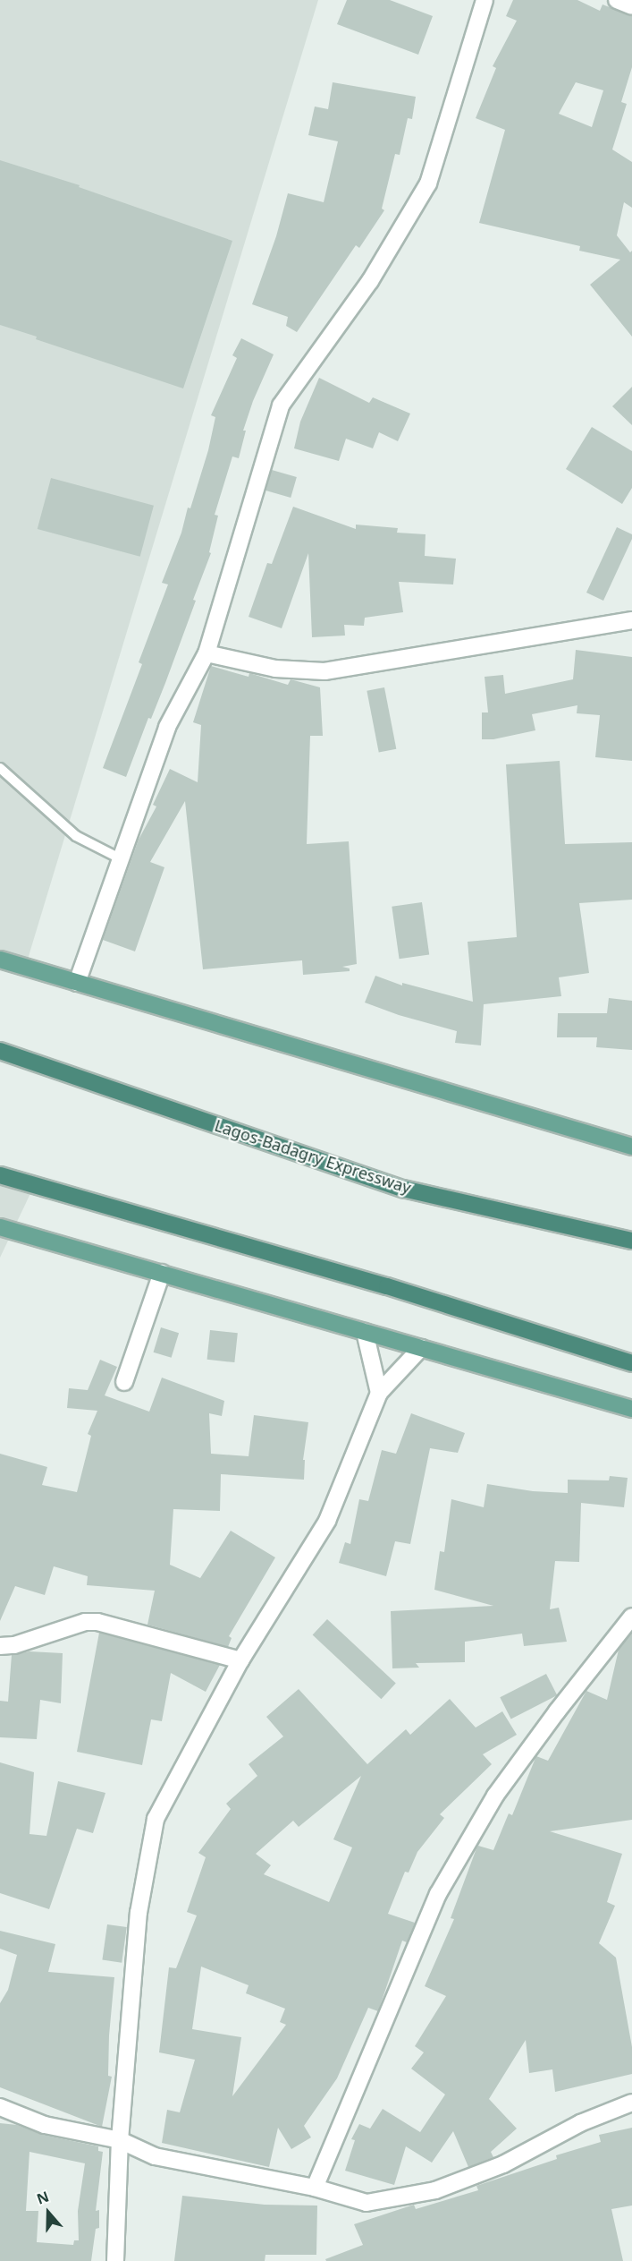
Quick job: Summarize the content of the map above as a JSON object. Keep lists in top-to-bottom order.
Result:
{
  "streets": {
    "highway": ["Lagos-Badagry Expressway"]
  },
  "north": "top"
}
